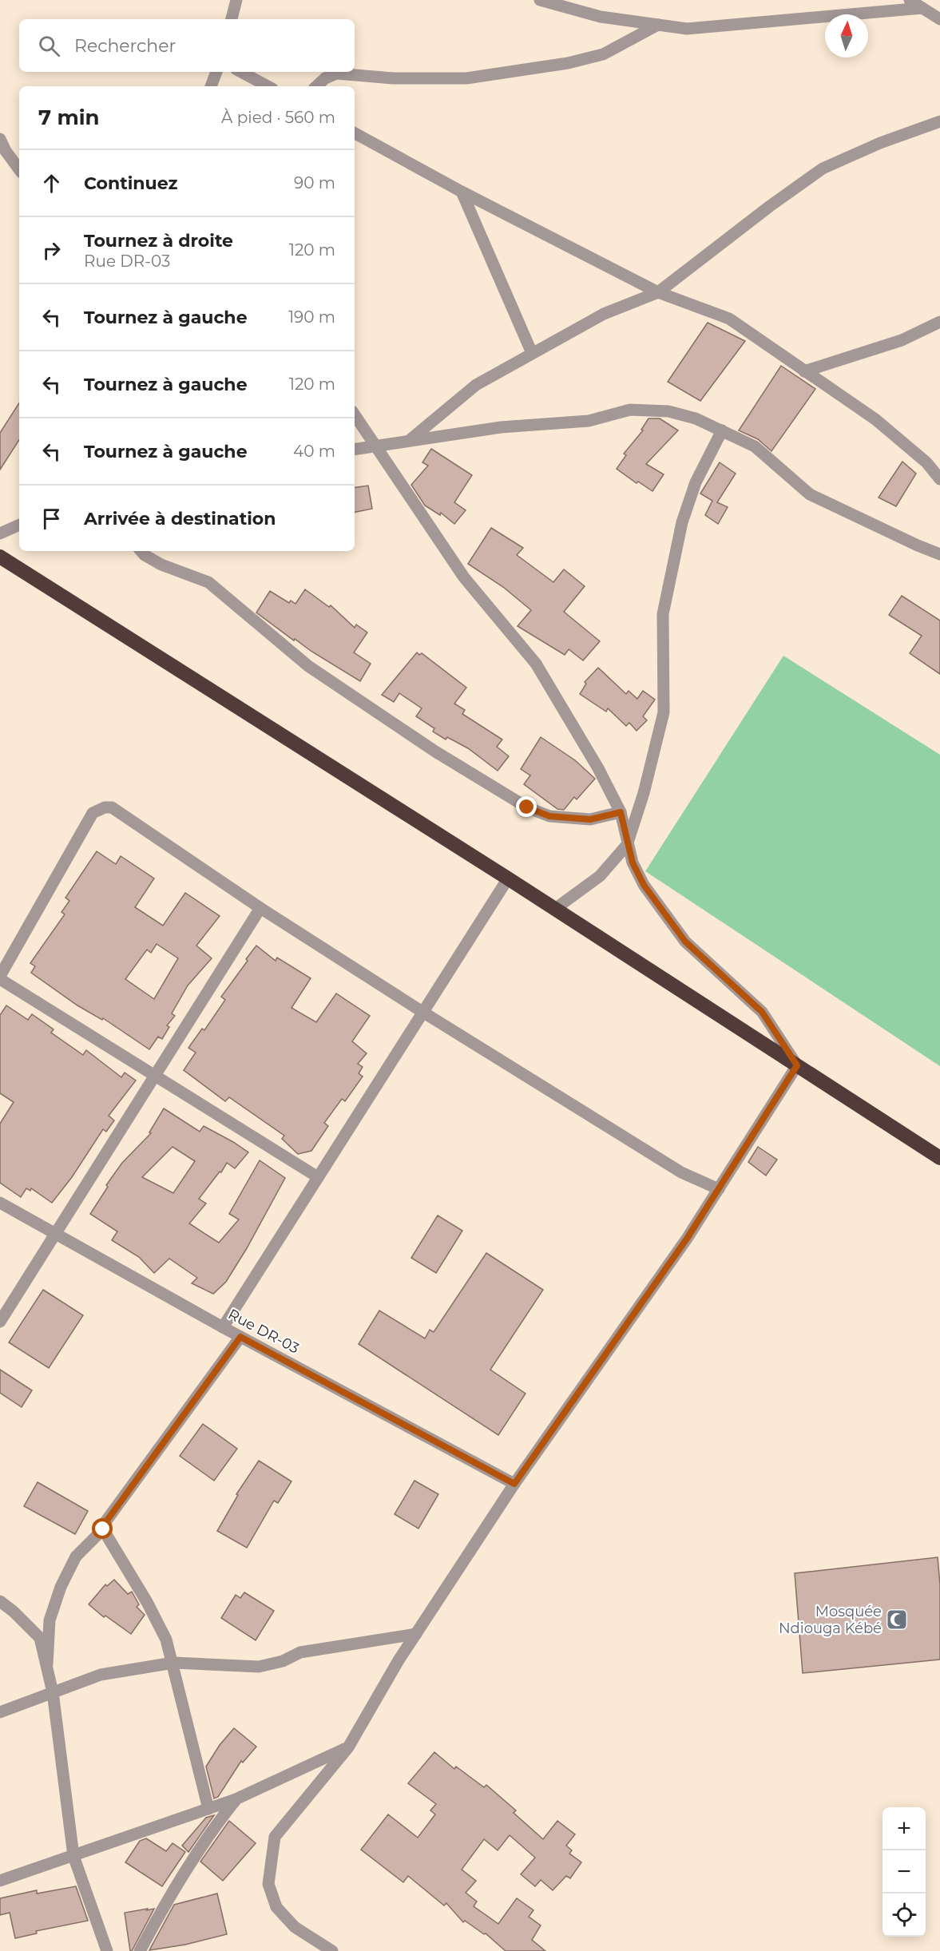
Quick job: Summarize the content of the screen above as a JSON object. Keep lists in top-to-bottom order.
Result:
{
  "streets": {
    "street": ["Rue DR-03"]
  },
  "places": {
    "mosque": ["Mosquée Ndiouga Kébé"]
  },
  "north": "top",
  "page": {
    "search": "Rechercher",
    "heading": ["7 min", "À pied · 560 m"],
    "list": [
      ["Continuez", "90 m"],
      ["Tournez à droite", "Rue DR-03", "120 m"],
      ["Tournez à gauche", "190 m"],
      ["Tournez à gauche", "120 m"],
      ["Tournez à gauche", "40 m"],
      "Arrivée à destination"
    ],
    "map_buttons": ["+", "−"]
  }
}
